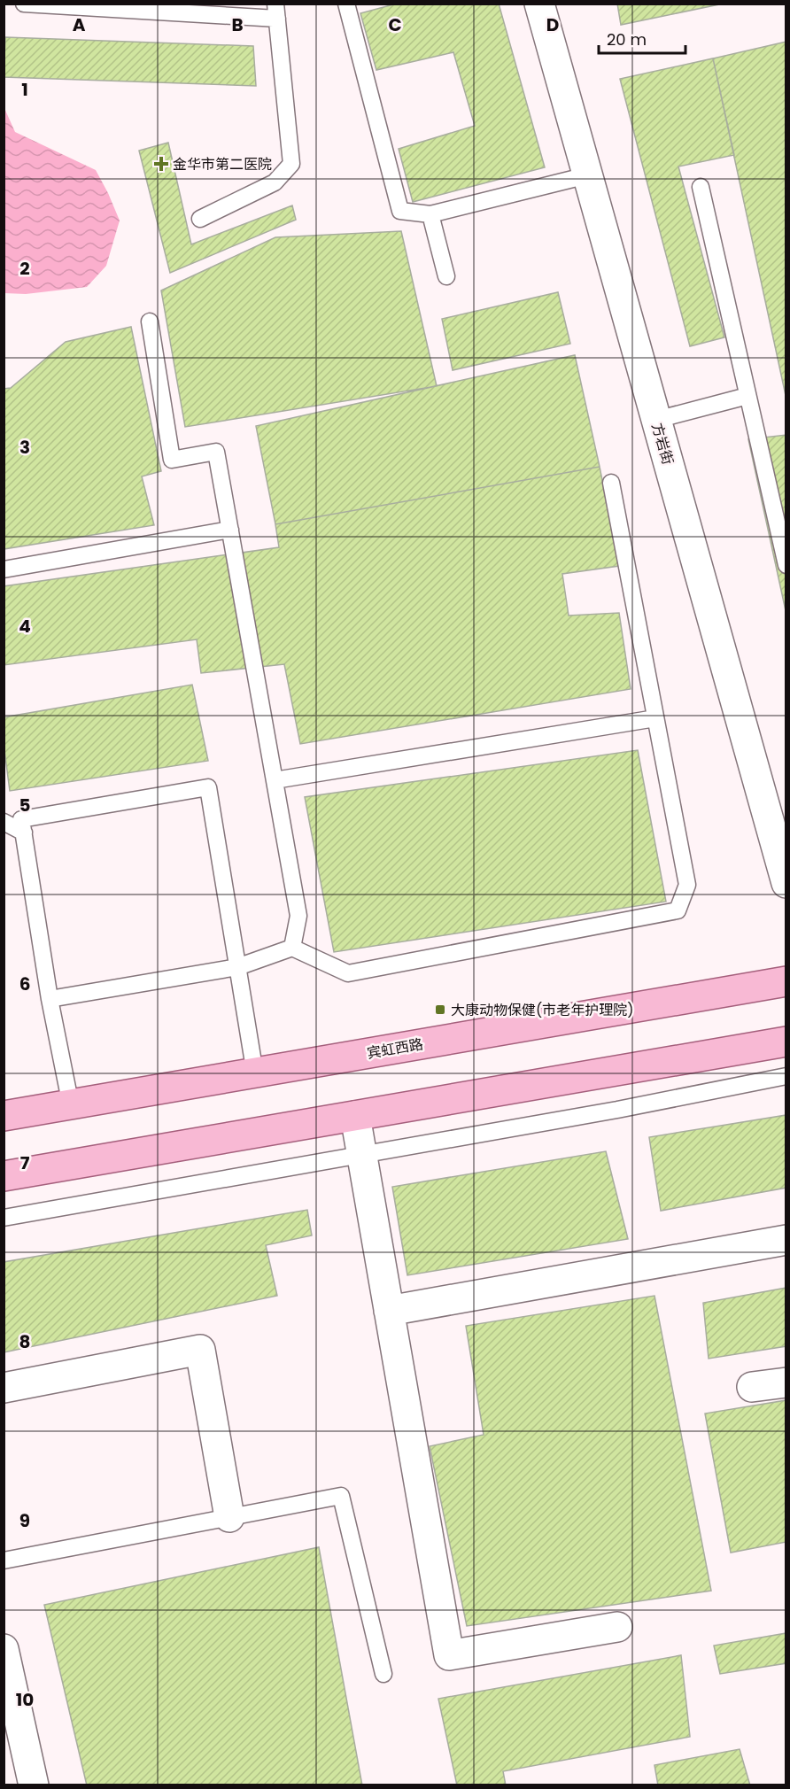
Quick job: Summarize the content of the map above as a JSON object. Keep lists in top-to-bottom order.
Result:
{
  "streets": {
    "main road": ["宾虹西路"],
    "street": ["方岩街"]
  },
  "places": {
    "health": ["金华市第二医院"],
    "transit": ["大康动物保健(市老年护理院)"]
  },
  "scale_bar": "20 m",
  "grid": {
    "columns": [
      "A",
      "B",
      "C",
      "D"
    ],
    "rows": [
      "1",
      "2",
      "3",
      "4",
      "5",
      "6",
      "7",
      "8",
      "9",
      "10"
    ]
  }
}
